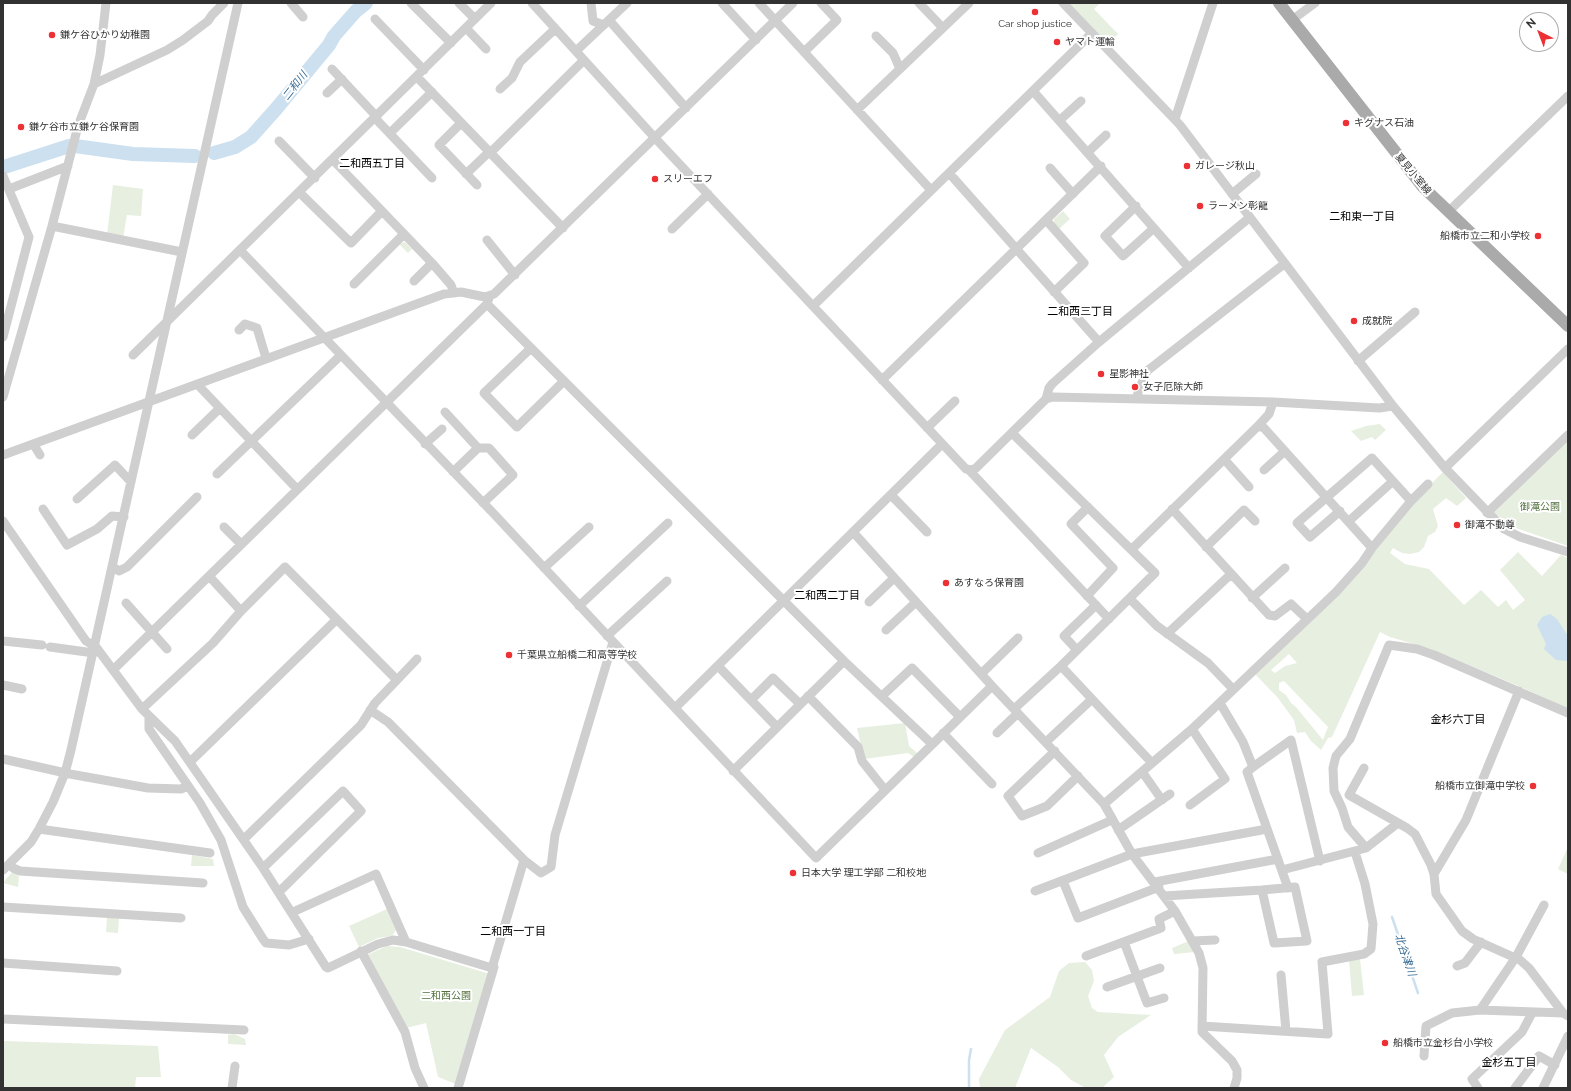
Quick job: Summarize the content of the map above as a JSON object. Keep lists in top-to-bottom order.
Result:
{
  "streets": {
    "main road": ["夏見小室線"]
  },
  "districts": [
    "二和西五丁目",
    "二和東一丁目",
    "二和西三丁目",
    "二和西二丁目",
    "金杉六丁目",
    "二和西一丁目",
    "金杉五丁目"
  ],
  "water": ["二和川", "北谷津川"],
  "parks": ["御滝公園", "二和西公園"],
  "places": [
    "Car shop justice",
    "鎌ケ谷ひかり幼稚園",
    "ヤマト運輸",
    "キグナス石油",
    "鎌ケ谷市立鎌ケ谷保育園",
    "ガレージ秋山",
    "スリーエフ",
    "ラーメン彰龍",
    "船橋市立二和小学校",
    "成就院",
    "星影神社",
    "女子厄除大師",
    "御滝不動尊",
    "あすなろ保育園",
    "千葉県立船橋二和高等学校",
    "船橋市立御滝中学校",
    "日本大学 理工学部 二和校地",
    "船橋市立金杉台小学校"
  ],
  "north": "top left"
}
